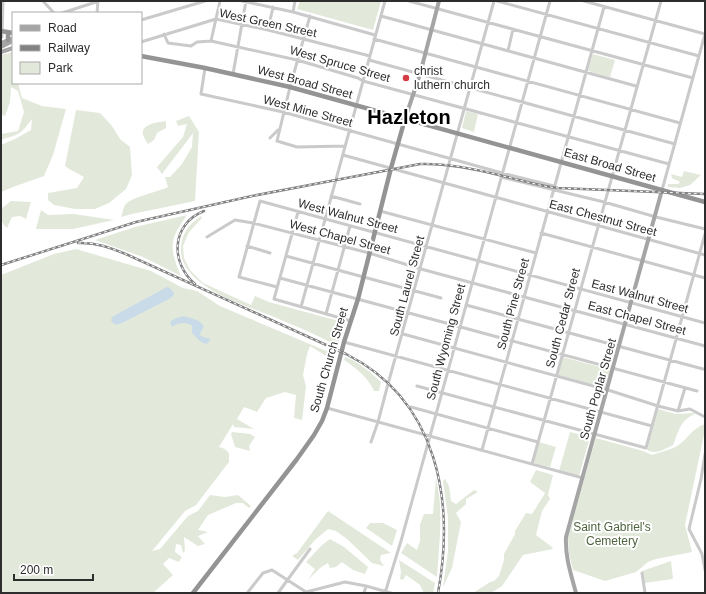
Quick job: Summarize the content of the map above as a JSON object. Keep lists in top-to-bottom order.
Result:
{
  "streets": {
    "highway": ["West Broad Street", "East Broad Street", "South Church Street"],
    "main road": ["South Poplar Street"],
    "street": [
      "West Green Street",
      "West Spruce Street",
      "West Mine Street",
      "West Walnut Street",
      "East Chestnut Street",
      "West Chapel Street",
      "South Laurel Street",
      "East Walnut Street",
      "South Pine Street",
      "South Cedar Street",
      "East Chapel Street",
      "South Wyoming Street"
    ]
  },
  "crossings": [
    ["West Green Street", "West Spruce Street"],
    ["West Spruce Street", "South Laurel Street"],
    ["West Spruce Street", "South Pine Street"],
    ["West Spruce Street", "South Cedar Street"],
    ["West Spruce Street", "South Wyoming Street"],
    ["West Broad Street", "West Mine Street"],
    ["West Broad Street", "East Broad Street"],
    ["West Broad Street", "South Laurel Street"],
    ["West Broad Street", "South Wyoming Street"],
    ["West Broad Street", "South Church Street"],
    ["West Mine Street", "South Laurel Street"],
    ["West Mine Street", "South Wyoming Street"],
    ["West Mine Street", "South Church Street"],
    ["East Broad Street", "South Pine Street"],
    ["East Broad Street", "South Cedar Street"],
    ["East Broad Street", "South Wyoming Street"],
    ["East Broad Street", "South Poplar Street"],
    ["West Walnut Street", "West Chapel Street"],
    ["West Walnut Street", "South Laurel Street"],
    ["West Walnut Street", "East Walnut Street"],
    ["West Walnut Street", "South Wyoming Street"],
    ["West Walnut Street", "South Church Street"],
    ["East Chestnut Street", "South Laurel Street"],
    ["East Chestnut Street", "South Pine Street"],
    ["East Chestnut Street", "South Cedar Street"],
    ["East Chestnut Street", "South Wyoming Street"],
    ["East Chestnut Street", "South Church Street"],
    ["East Chestnut Street", "South Poplar Street"],
    ["West Chapel Street", "South Laurel Street"],
    ["West Chapel Street", "East Chapel Street"],
    ["West Chapel Street", "South Wyoming Street"],
    ["West Chapel Street", "South Church Street"],
    ["East Walnut Street", "South Pine Street"],
    ["East Walnut Street", "South Cedar Street"],
    ["East Walnut Street", "South Wyoming Street"],
    ["East Walnut Street", "South Poplar Street"],
    ["South Pine Street", "East Chapel Street"],
    ["South Cedar Street", "East Chapel Street"],
    ["East Chapel Street", "South Wyoming Street"],
    ["East Chapel Street", "South Poplar Street"]
  ],
  "districts": ["Hazleton"],
  "parks": ["Saint Gabriel's Cemetery"],
  "places": ["christ luthern church"],
  "legend": ["Road", "Railway", "Park"],
  "scale_bar": "200 m"
}
